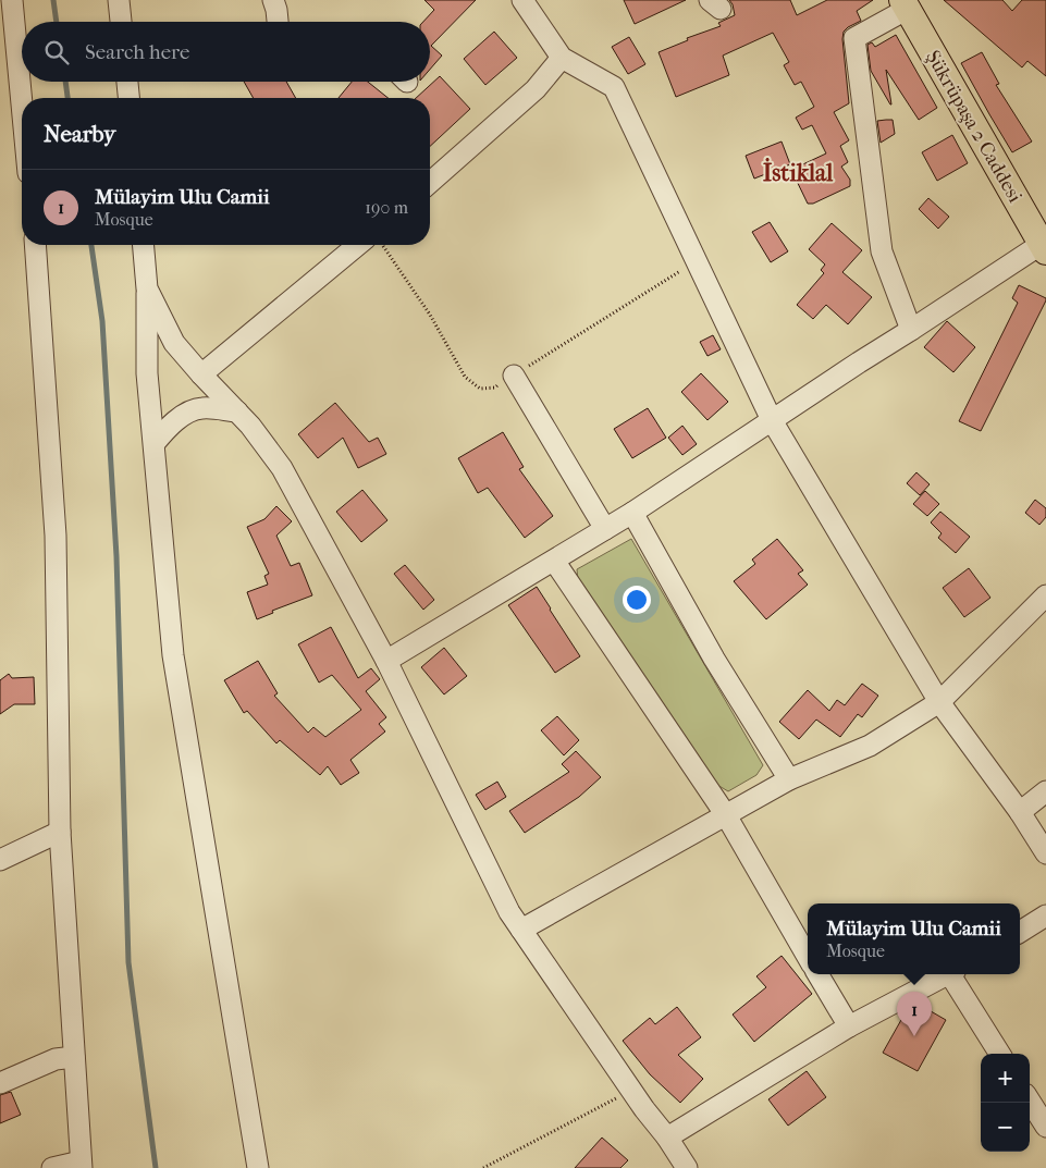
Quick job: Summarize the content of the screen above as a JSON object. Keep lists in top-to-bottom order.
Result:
{
  "streets": {
    "main road": ["Şükrüpaşa 2 Caddesi"]
  },
  "districts": ["İstiklal"],
  "page": {
    "search": "Search here",
    "heading": "Nearby",
    "list": [
      {
        "mark": "1",
        "name": "Mülayim Ulu Camii",
        "note": "Mosque",
        "value": "190 m"
      }
    ],
    "popup": ["Mülayim Ulu Camii", "Mosque"],
    "pins": "1",
    "map_buttons": ["+", "−"]
  }
}
